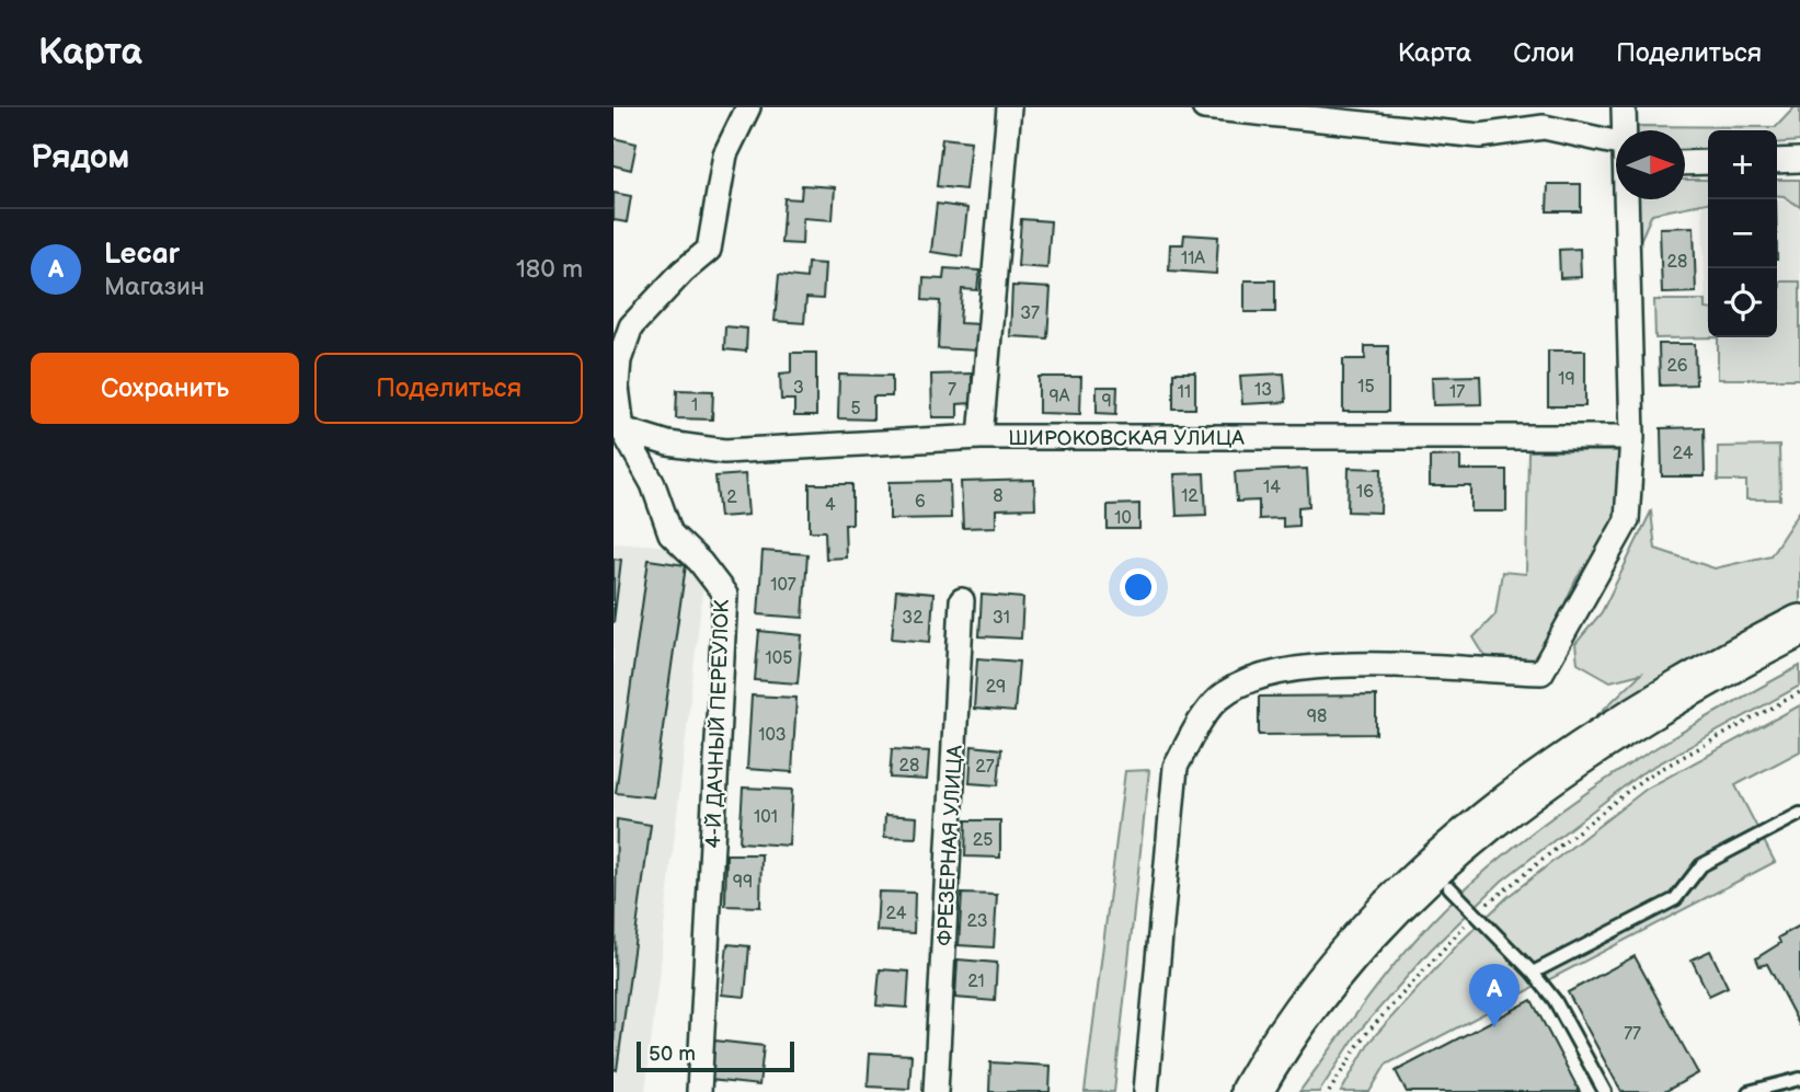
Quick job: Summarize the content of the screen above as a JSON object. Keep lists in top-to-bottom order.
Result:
{
  "streets": {
    "street": ["ШИРОКОВСКАЯ УЛИЦА", "4-Й ДАЧНЫЙ ПЕРЕУЛОК", "ФРЕЗЕРНАЯ УЛИЦА"]
  },
  "crossings": [
    ["ШИРОКОВСКАЯ УЛИЦА", "4-Й ДАЧНЫЙ ПЕРЕУЛОК"]
  ],
  "house_numbers": [
    "11А",
    "28",
    "37",
    "26",
    "19",
    "15",
    "3",
    "7",
    "13",
    "11",
    "17",
    "9А",
    "9",
    "1",
    "5",
    "24",
    "14",
    "16",
    "8",
    "12",
    "2",
    "6",
    "4",
    "10",
    "107",
    "32",
    "31",
    "105",
    "29",
    "98",
    "103",
    "28",
    "27",
    "101",
    "25",
    "99",
    "24",
    "23",
    "21",
    "77"
  ],
  "scale_bar": "50 m",
  "north": "right",
  "page": {
    "header": "Карта",
    "nav": ["Карта", "Слои", "Поделиться"],
    "heading": "Рядом",
    "map_buttons": ["+", "−"],
    "list": [
      {
        "mark": "A",
        "name": "Lecar",
        "note": "Магазин",
        "value": "180 m"
      }
    ],
    "buttons": ["Сохранить", "Поделиться"],
    "pins": "A",
    "scale": "50 m"
  }
}
